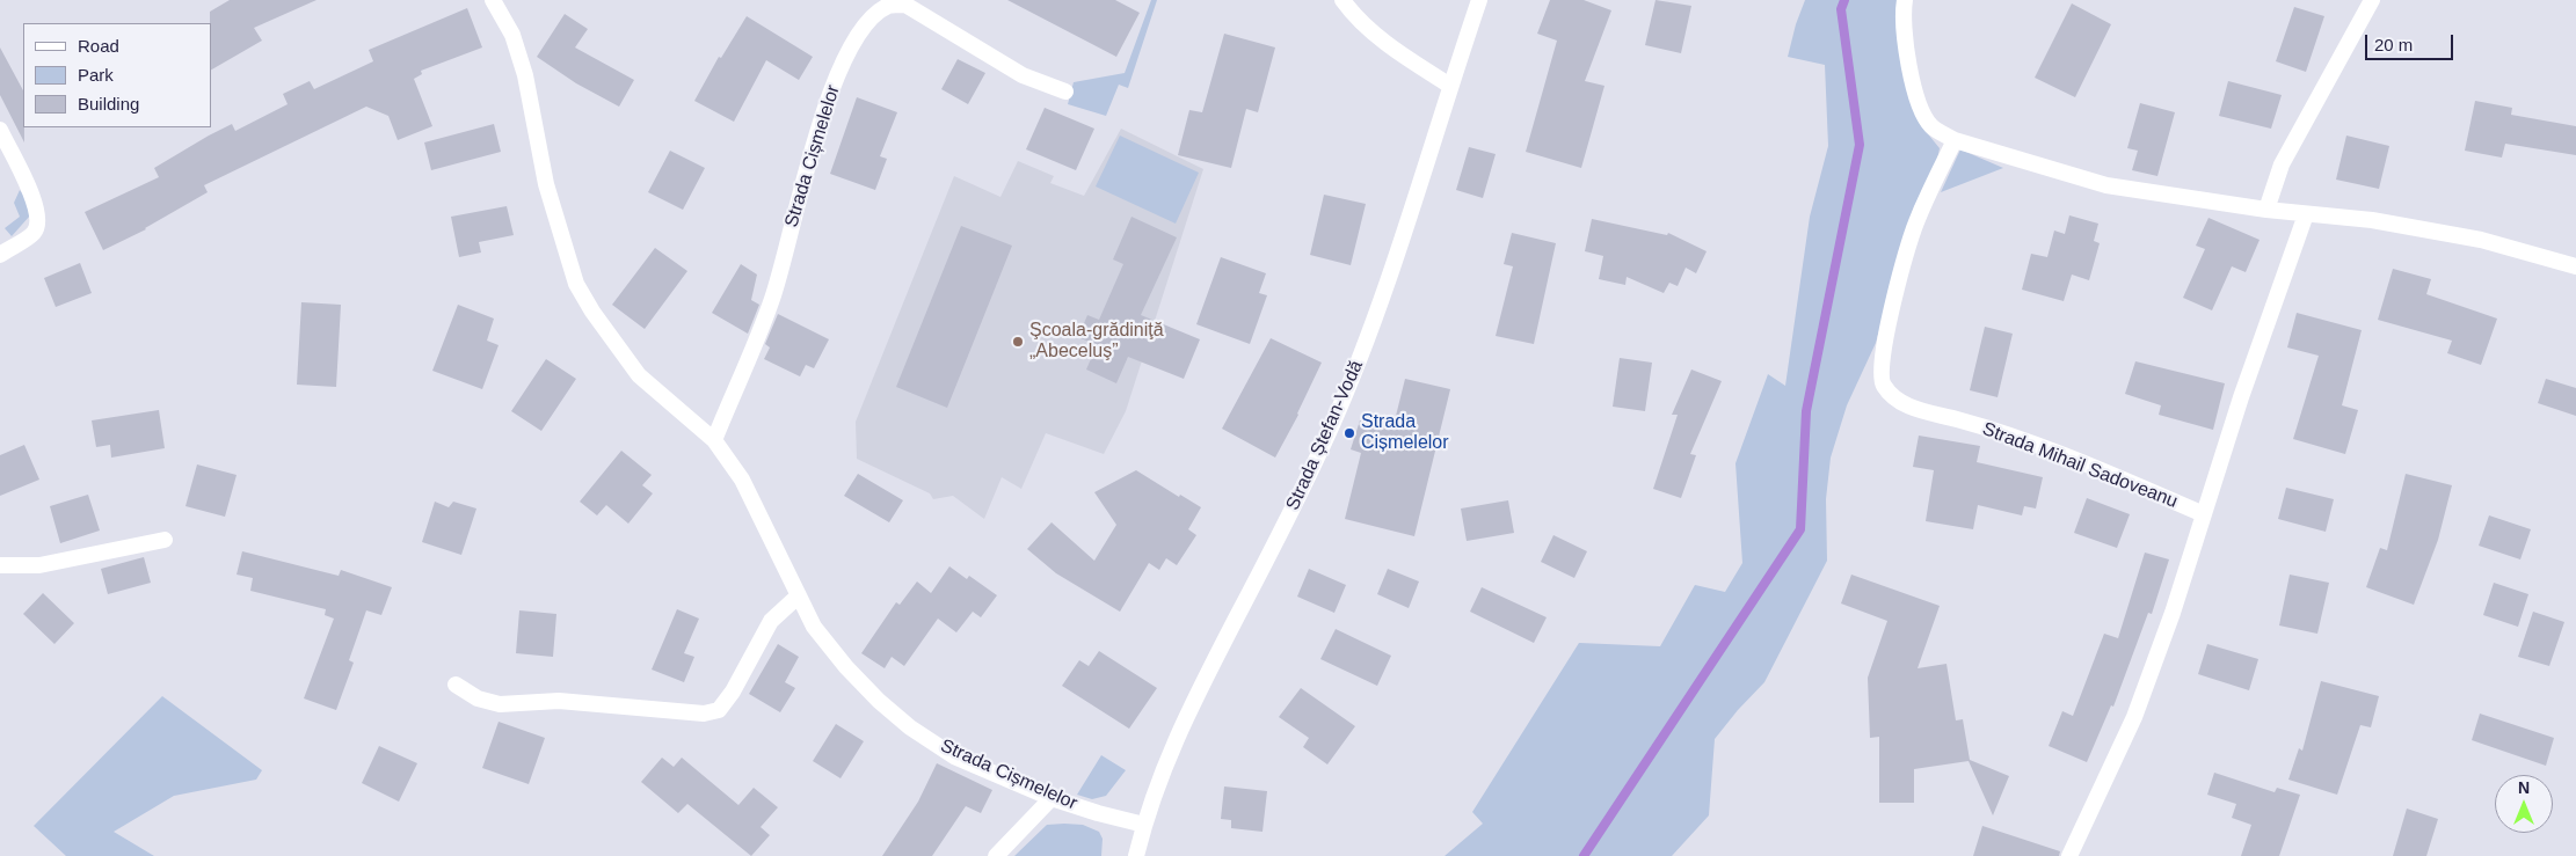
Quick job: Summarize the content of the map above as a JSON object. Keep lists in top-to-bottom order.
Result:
{
  "streets": {
    "street": ["Strada Cișmelelor", "Strada Ștefan-Vodă", "Strada Mihail Sadoveanu"]
  },
  "crossings": [
    ["Strada Cișmelelor", "Strada Ștefan-Vodă"]
  ],
  "places": ["Şcoala-grădiniţă „Abeceluş”", "Strada Cișmelelor"],
  "legend": ["Road", "Park", "Building"],
  "scale_bar": "20 m",
  "north": "top"
}
